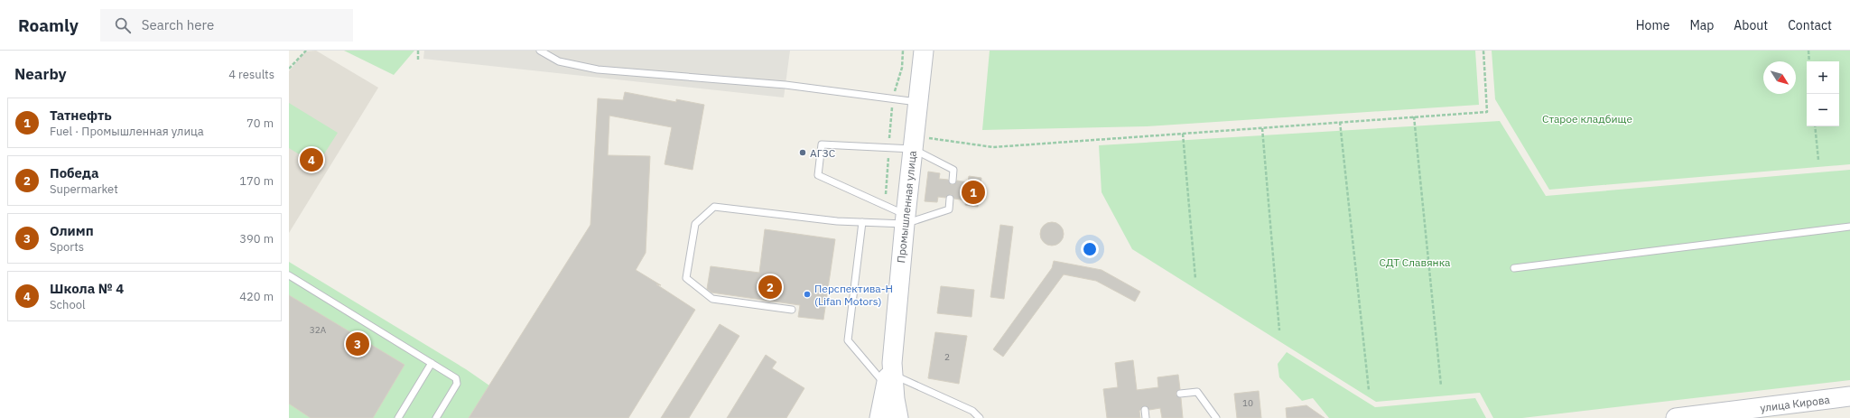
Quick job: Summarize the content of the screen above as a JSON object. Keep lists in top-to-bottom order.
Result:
{
  "streets": {
    "main road": ["Промышленная улица", "улица Кирова"]
  },
  "parks": ["Старое кладбище", "СДТ Славянка"],
  "places": ["АГЗС", "Перспектива-Н (Lifan Motors)"],
  "house_numbers": ["32А", "2", "10"],
  "north": "bottom right",
  "page": {
    "header": "Roamly",
    "search": "Search here",
    "nav": [
      "Home",
      "Map",
      "About",
      "Contact"
    ],
    "heading": ["Nearby", "4 results"],
    "map_buttons": ["+", "−"],
    "list": [
      {
        "mark": "1",
        "name": "Татнефть",
        "note": "Fuel · Промышленная улица",
        "value": "70 m"
      },
      {
        "mark": "2",
        "name": "Победа",
        "note": "Supermarket",
        "value": "170 m"
      },
      {
        "mark": "3",
        "name": "Олимп",
        "note": "Sports",
        "value": "390 m"
      },
      {
        "mark": "4",
        "name": "Школа № 4",
        "note": "School",
        "value": "420 m"
      }
    ],
    "pins": [
      "4",
      "1",
      "2",
      "3"
    ]
  }
}
